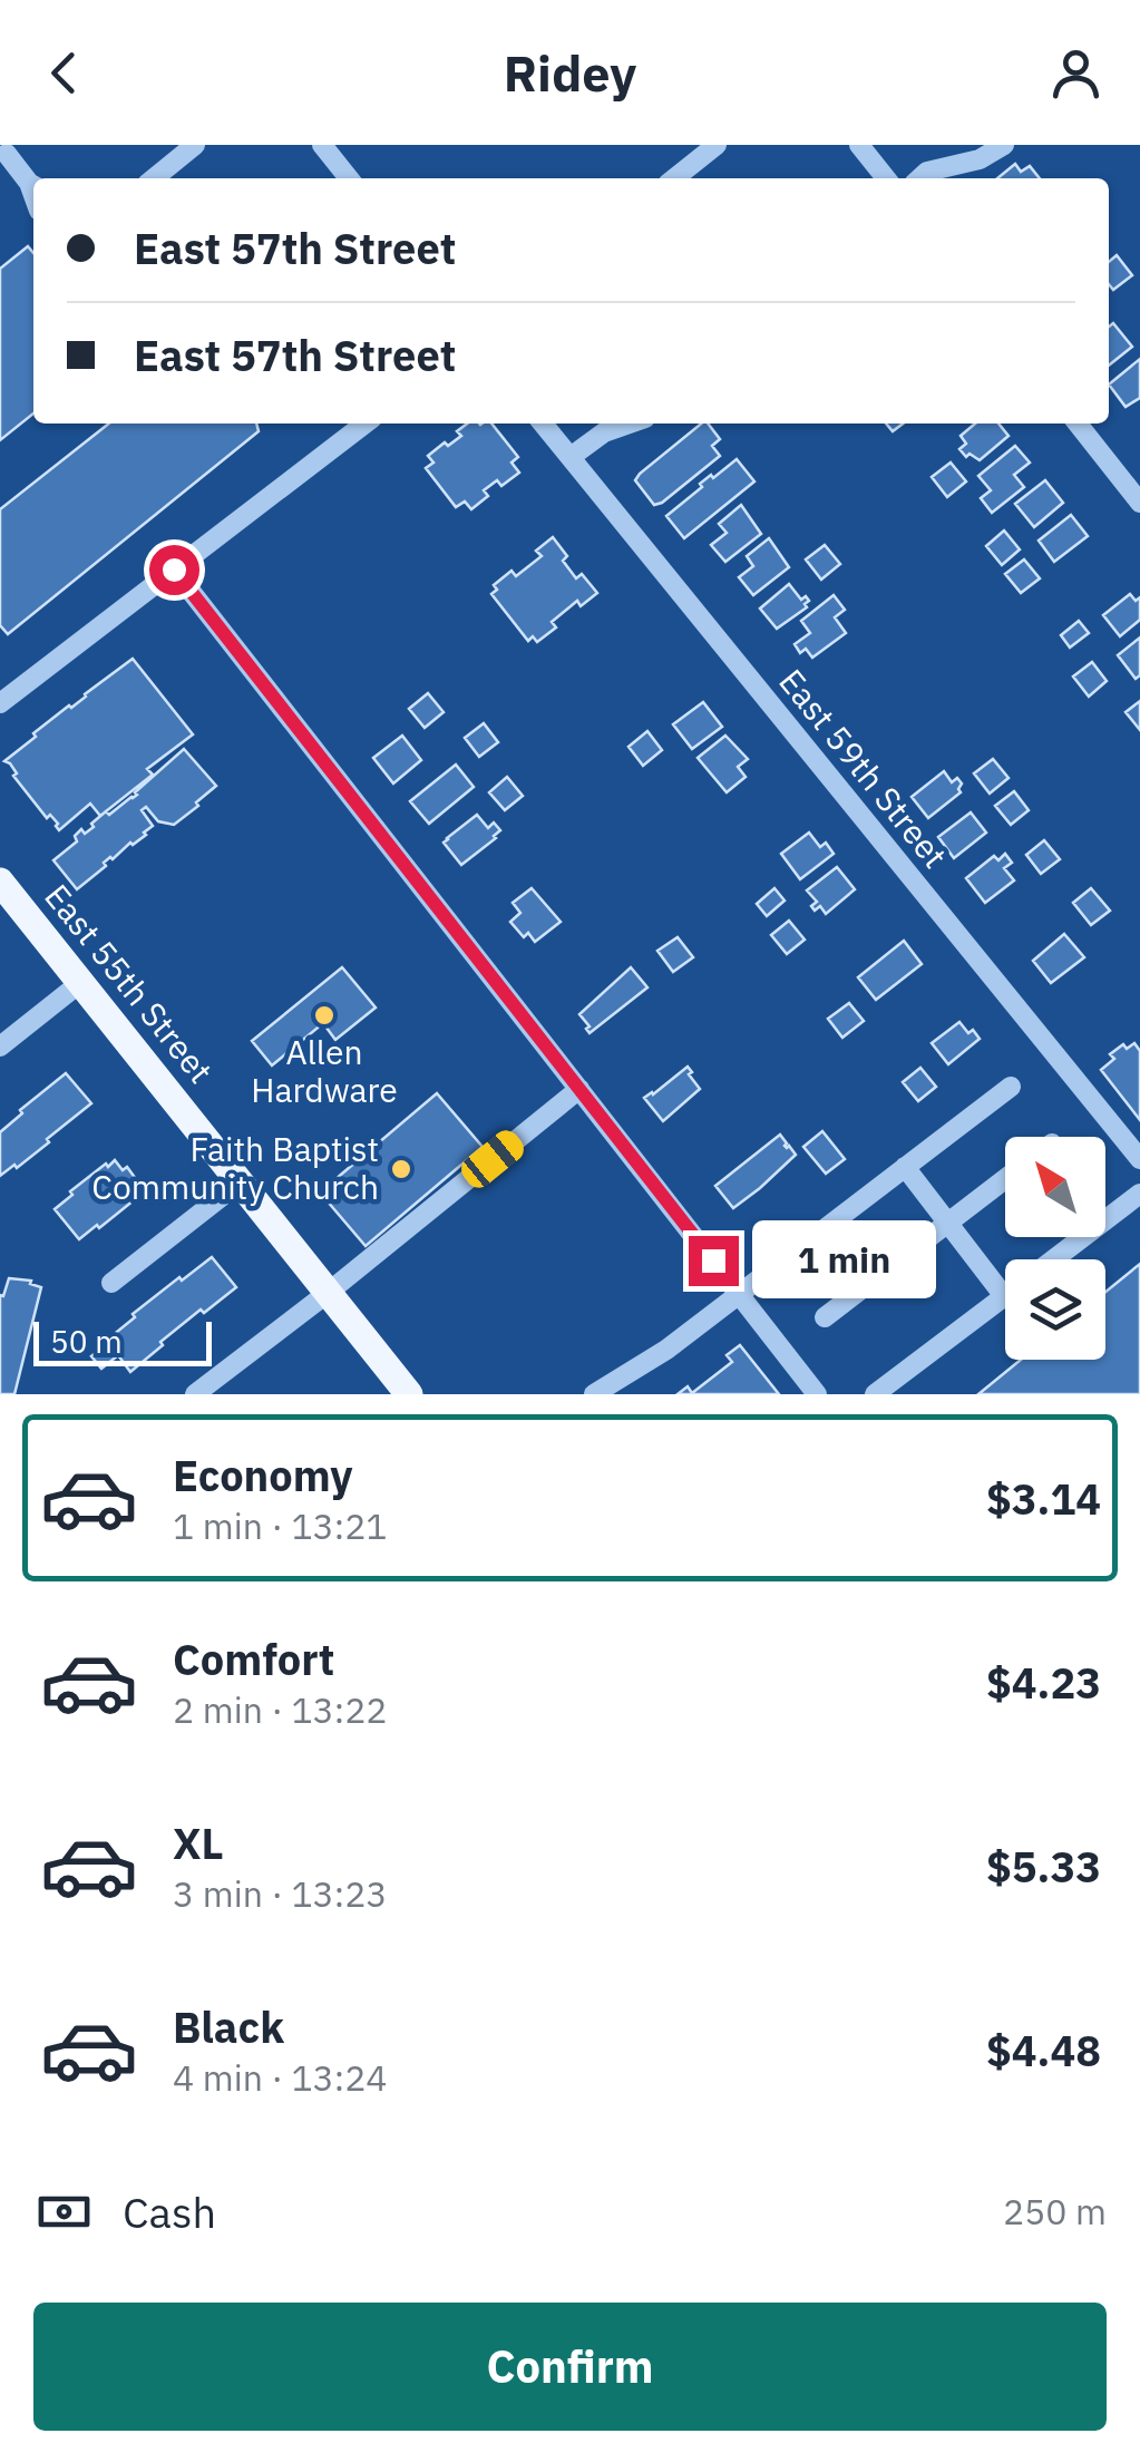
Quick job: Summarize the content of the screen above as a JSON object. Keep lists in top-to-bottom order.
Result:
{
  "streets": {
    "main road": ["East 55th Street"],
    "street": ["East 59th Street"]
  },
  "places": ["Allen Hardware", "Faith Baptist Community Church"],
  "scale_bar": "50 m",
  "north": "top left",
  "page": {
    "header": "Ridey",
    "banner": ["East 57th Street", "East 57th Street"],
    "bubble": "1 min",
    "scale": "50 m",
    "list": [
      {
        "name": "Economy",
        "note": "1 min · 13:21",
        "value": "$3.14"
      },
      {
        "name": "Comfort",
        "note": "2 min · 13:22",
        "value": "$4.23"
      },
      {
        "name": "XL",
        "note": "3 min · 13:23",
        "value": "$5.33"
      },
      {
        "name": "Black",
        "note": "4 min · 13:24",
        "value": "$4.48"
      }
    ],
    "pay": ["Cash", "250 m"],
    "buttons": "Confirm"
  }
}
